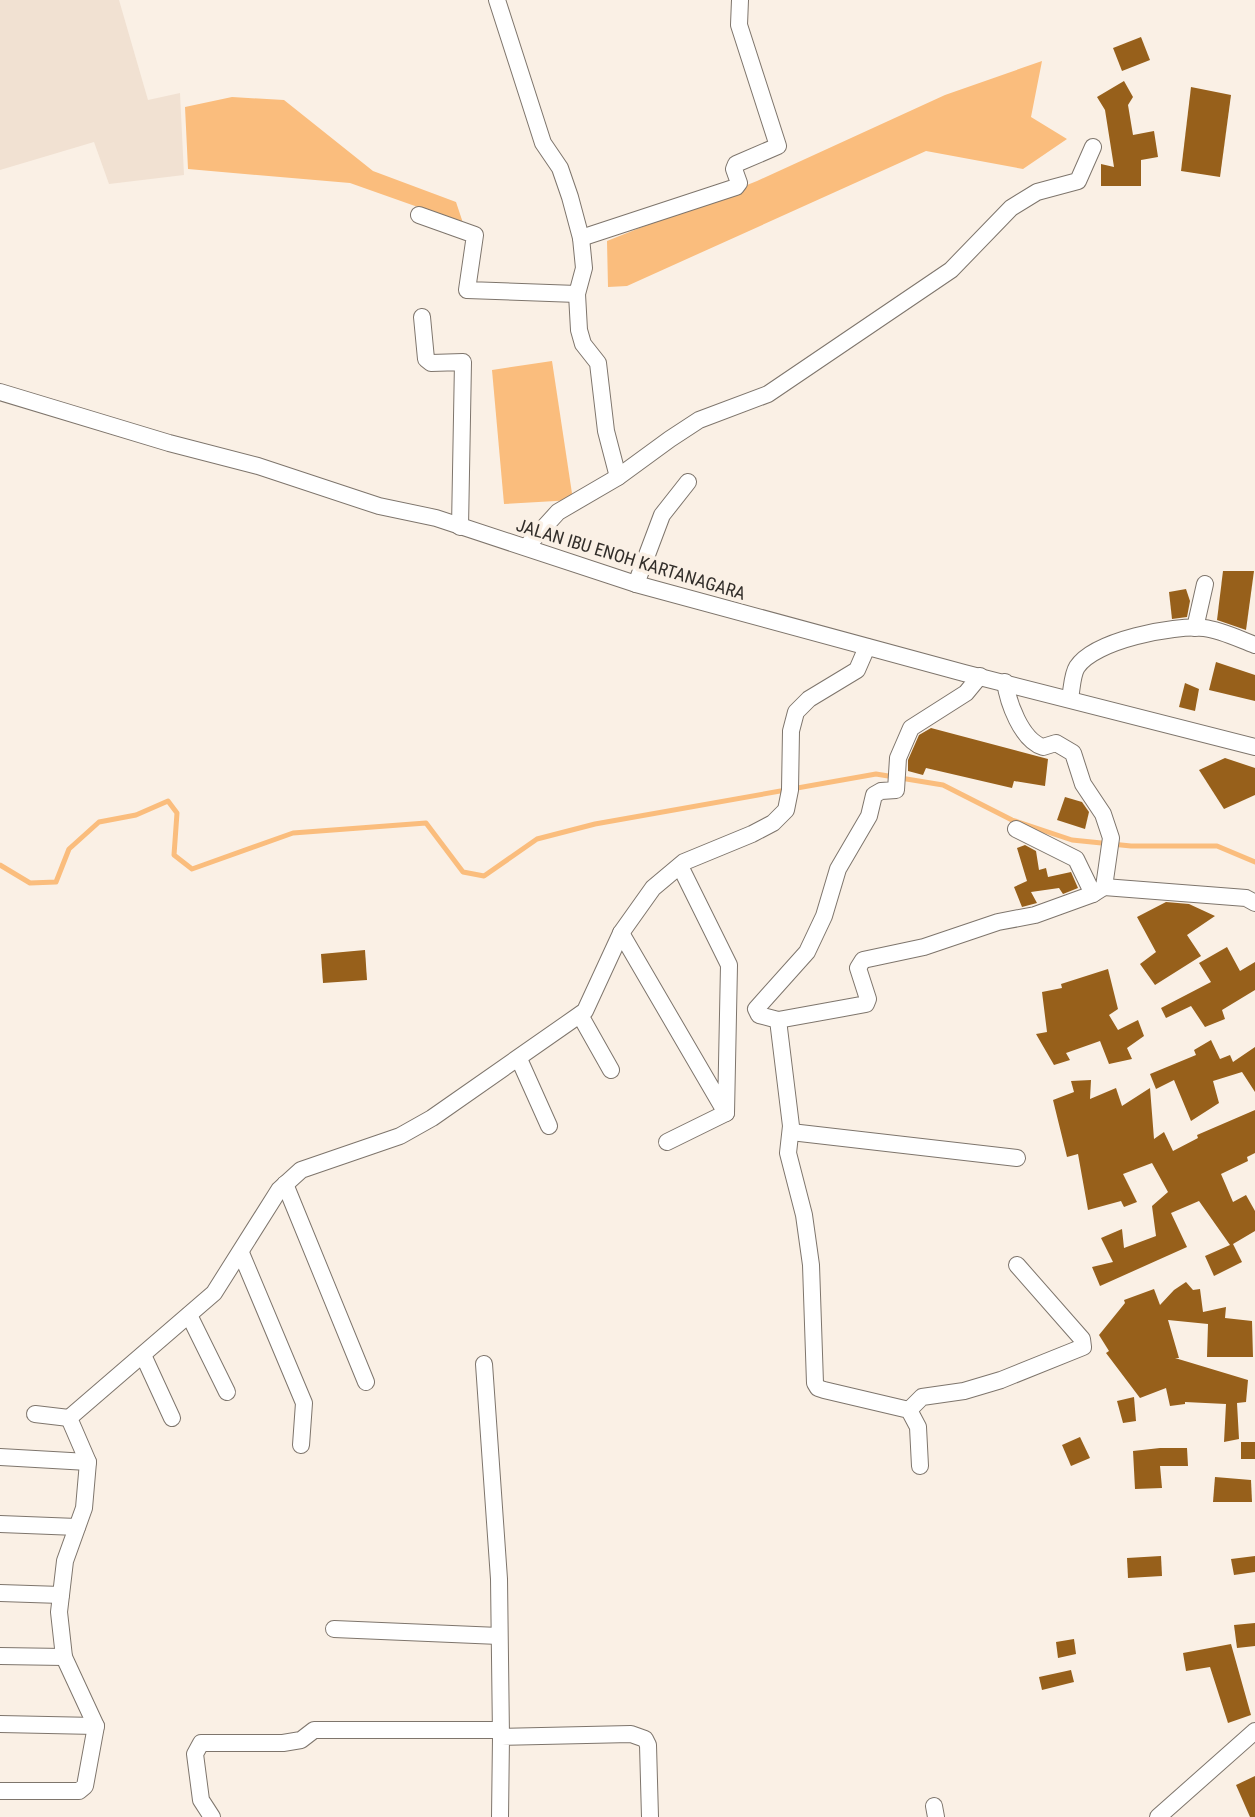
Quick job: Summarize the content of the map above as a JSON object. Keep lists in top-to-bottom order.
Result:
{
  "streets": {
    "street": ["JALAN IBU ENOH KARTANAGARA"]
  }
}
